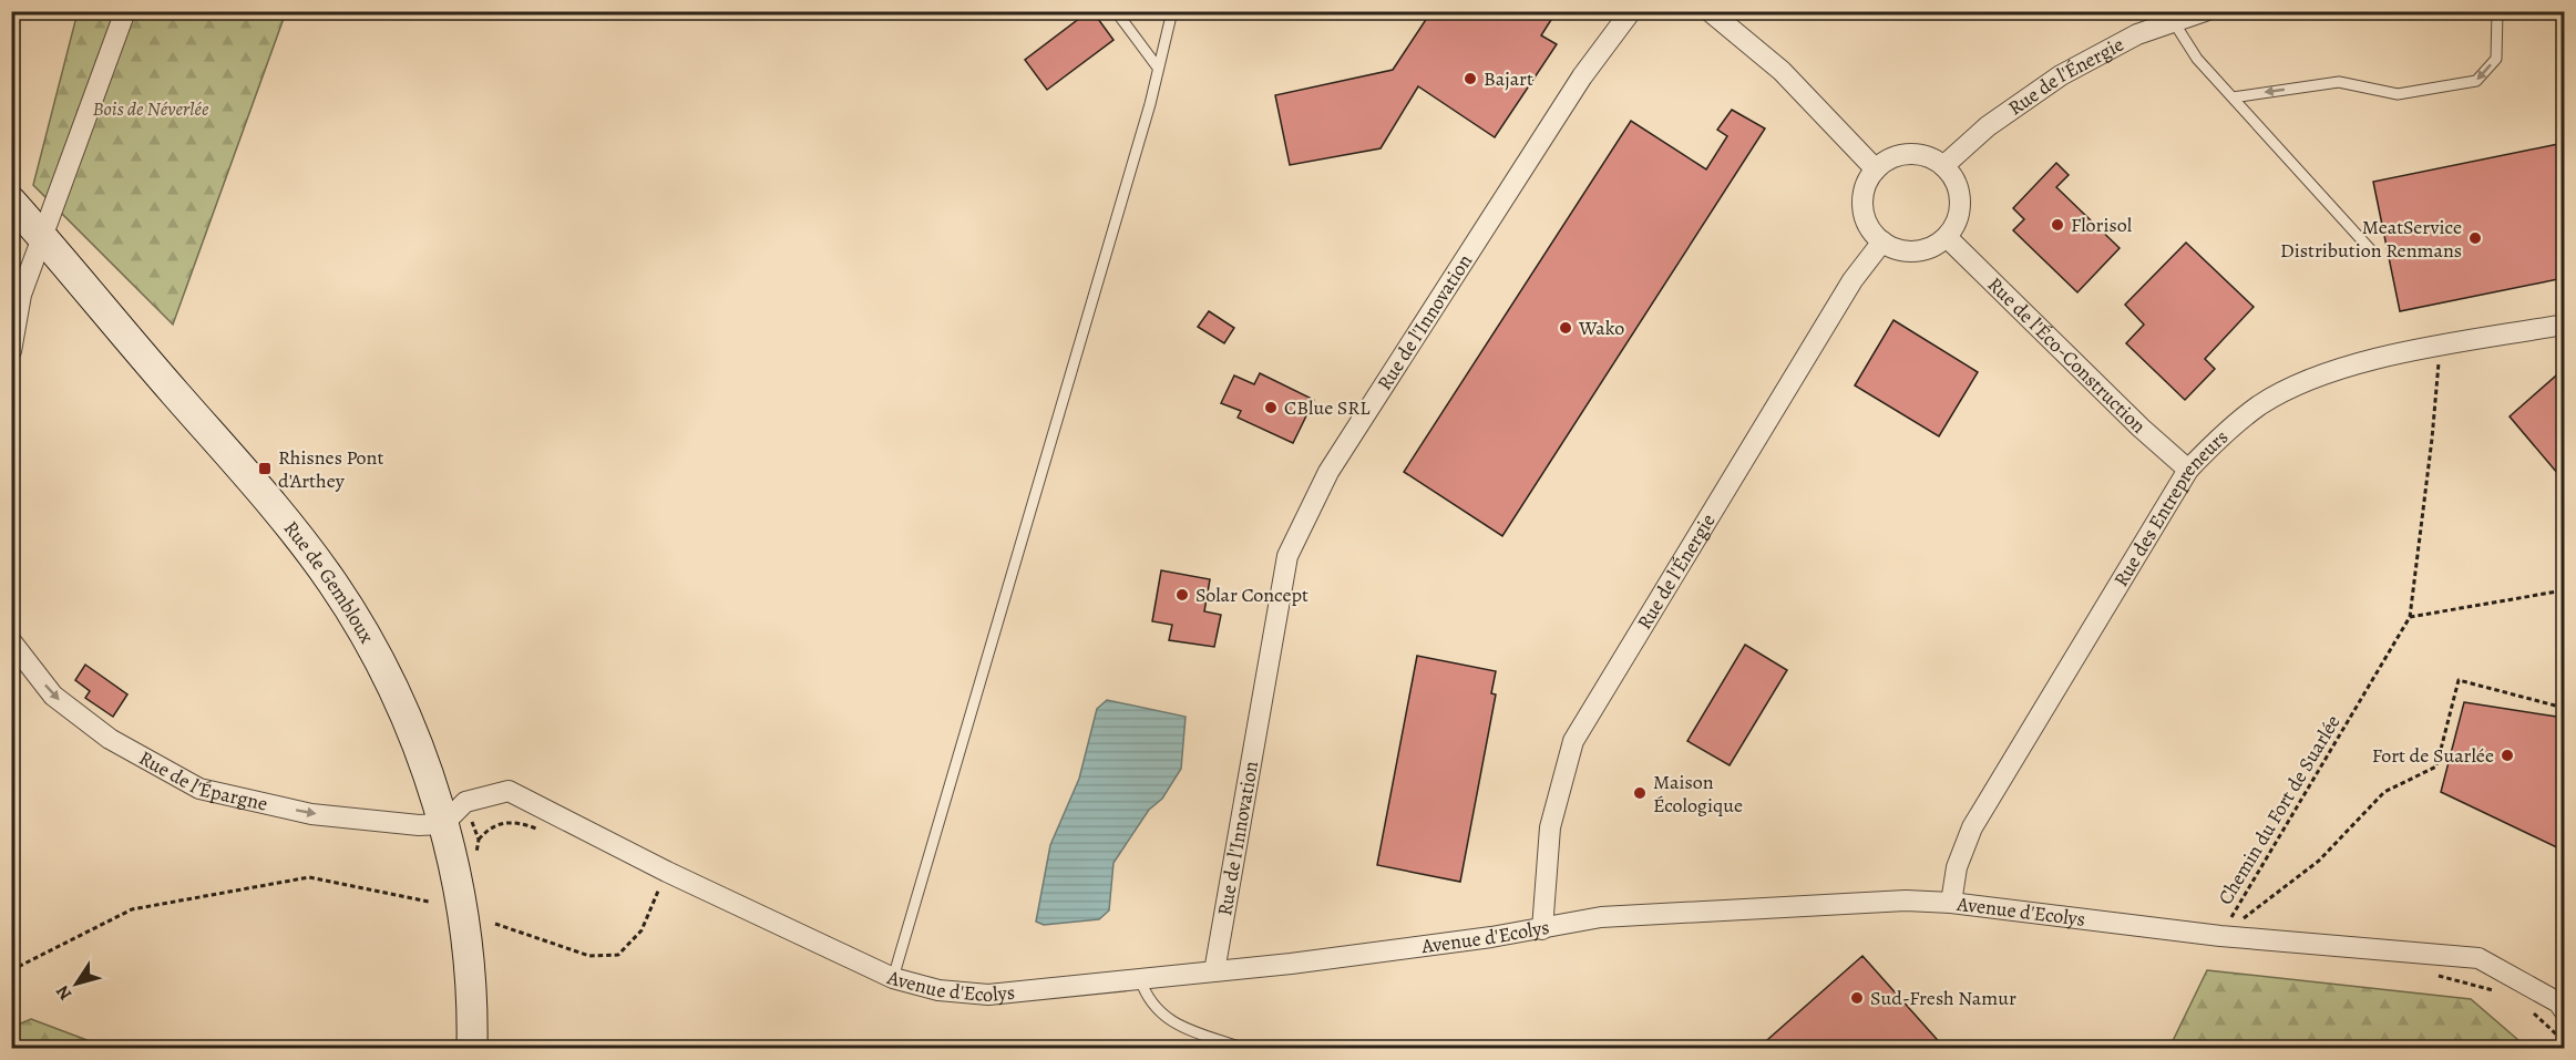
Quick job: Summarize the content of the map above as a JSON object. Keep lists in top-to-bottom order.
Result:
{
  "streets": {
    "main road": ["Rue de Gembloux"],
    "street": [
      "Rue de l'Énergie",
      "Rue de l'Innovation",
      "Rue de l'Éco-Construction",
      "Rue des Entrepreneurs",
      "Rue de l'Épargne",
      "Avenue d'Ecolys"
    ],
    "path": ["Chemin du Fort de Suarlée"]
  },
  "crossings": [
    ["Rue de l'Énergie", "Rue de l'Éco-Construction"],
    ["Rue de l'Énergie", "Avenue d'Ecolys"],
    ["Rue de l'Innovation", "Avenue d'Ecolys"],
    ["Rue de l'Éco-Construction", "Rue des Entrepreneurs"],
    ["Rue des Entrepreneurs", "Chemin du Fort de Suarlée"],
    ["Rue des Entrepreneurs", "Avenue d'Ecolys"],
    ["Rue de Gembloux", "Rue de l'Épargne"],
    ["Rue de Gembloux", "Avenue d'Ecolys"],
    ["Rue de l'Épargne", "Avenue d'Ecolys"],
    ["Chemin du Fort de Suarlée", "Avenue d'Ecolys"]
  ],
  "one_way": ["Rue de l'Épargne"],
  "parks": ["Bois de Néverlée"],
  "places": {
    "other": [
      "Bajart",
      "Florisol",
      "MeatService Distribution Renmans",
      "Wako",
      "CBlue SRL",
      "Solar Concept",
      "Fort de Suarlée",
      "Maison Écologique",
      "Sud-Fresh Namur"
    ],
    "transit": ["Rhisnes Pont d'Arthey"]
  },
  "north": "bottom left"
}
